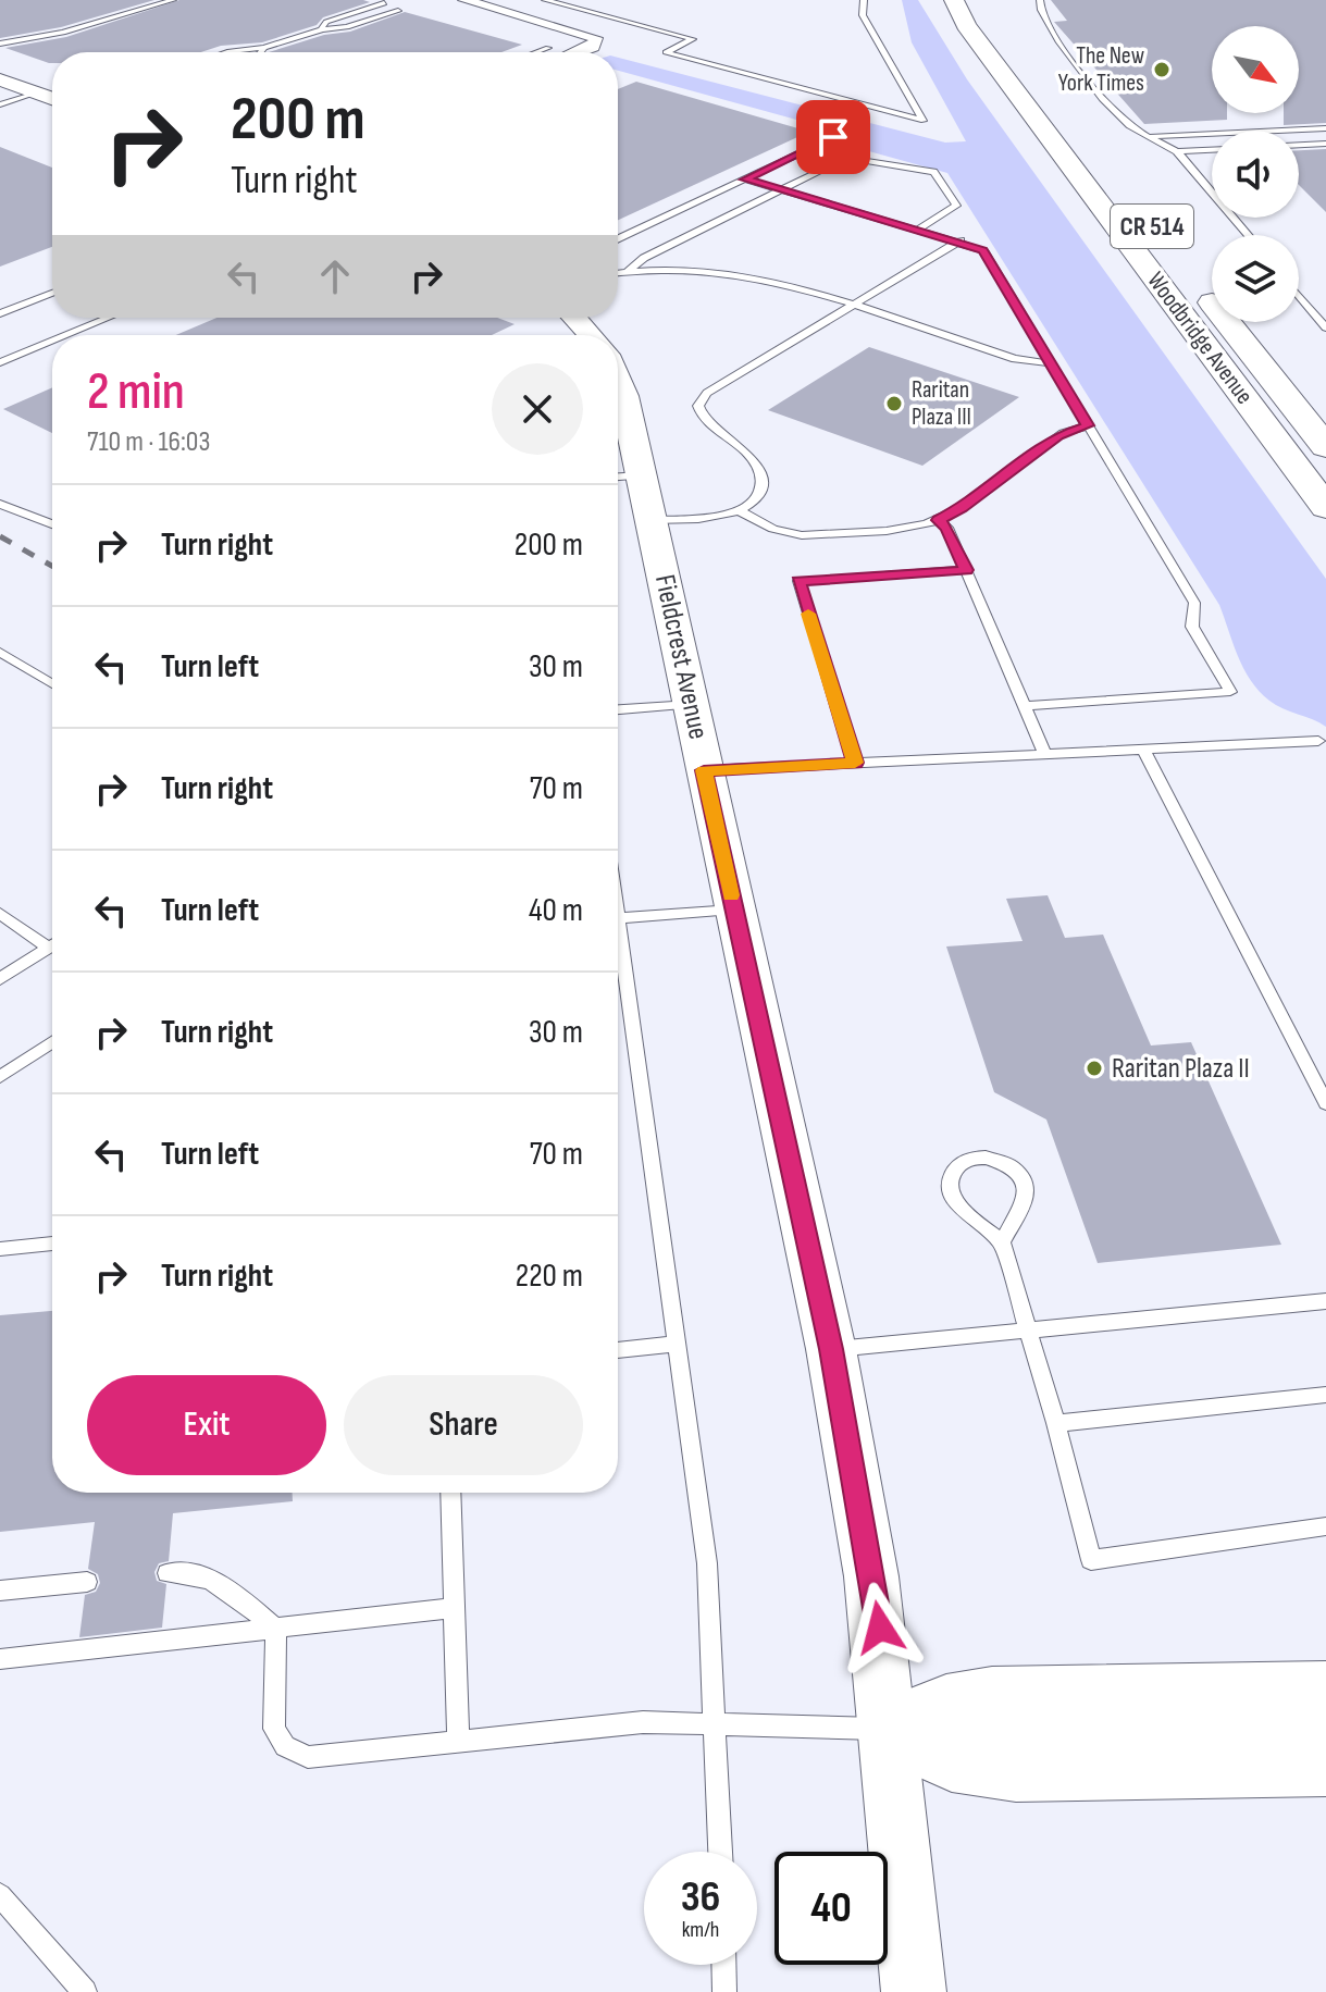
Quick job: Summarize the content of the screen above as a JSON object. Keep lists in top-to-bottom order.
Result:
{
  "streets": {
    "main road": ["CR 514", "Woodbridge Avenue"],
    "street": ["Fieldcrest Avenue"]
  },
  "places": ["The New York Times", "Raritan Plaza III", "Raritan Plaza II"],
  "north": "bottom right",
  "page": {
    "turn": ["200 m", "Turn right"],
    "heading": ["2 min", "710 m · 16:03"],
    "list": [
      {
        "name": "Turn right",
        "value": "200 m"
      },
      {
        "name": "Turn left",
        "value": "30 m"
      },
      {
        "name": "Turn right",
        "value": "70 m"
      },
      {
        "name": "Turn left",
        "value": "40 m"
      },
      {
        "name": "Turn right",
        "value": "30 m"
      },
      {
        "name": "Turn left",
        "value": "70 m"
      },
      {
        "name": "Turn right",
        "value": "220 m"
      }
    ],
    "buttons": ["Exit", "Share"],
    "speed": "36 km/h",
    "limit": "40"
  }
}
